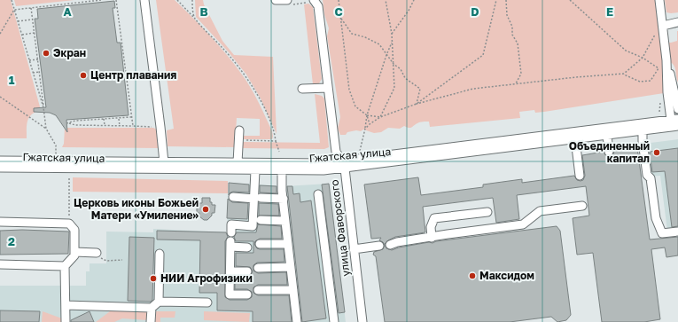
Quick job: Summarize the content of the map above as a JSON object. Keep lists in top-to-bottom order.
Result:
{
  "streets": {
    "street": ["Гжатская улица", "улица Фаворского"]
  },
  "crossings": [
    ["Гжатская улица", "улица Фаворского"]
  ],
  "places": [
    "Экран",
    "Центр плавания",
    "Объединенный капитал",
    "Церковь иконы Божьей Матери «Умиление»",
    "Максидом",
    "НИИ Агрофизики"
  ],
  "grid": {
    "columns": [
      "A",
      "B",
      "C",
      "D",
      "E"
    ],
    "rows": ["1", "2"]
  }
}
